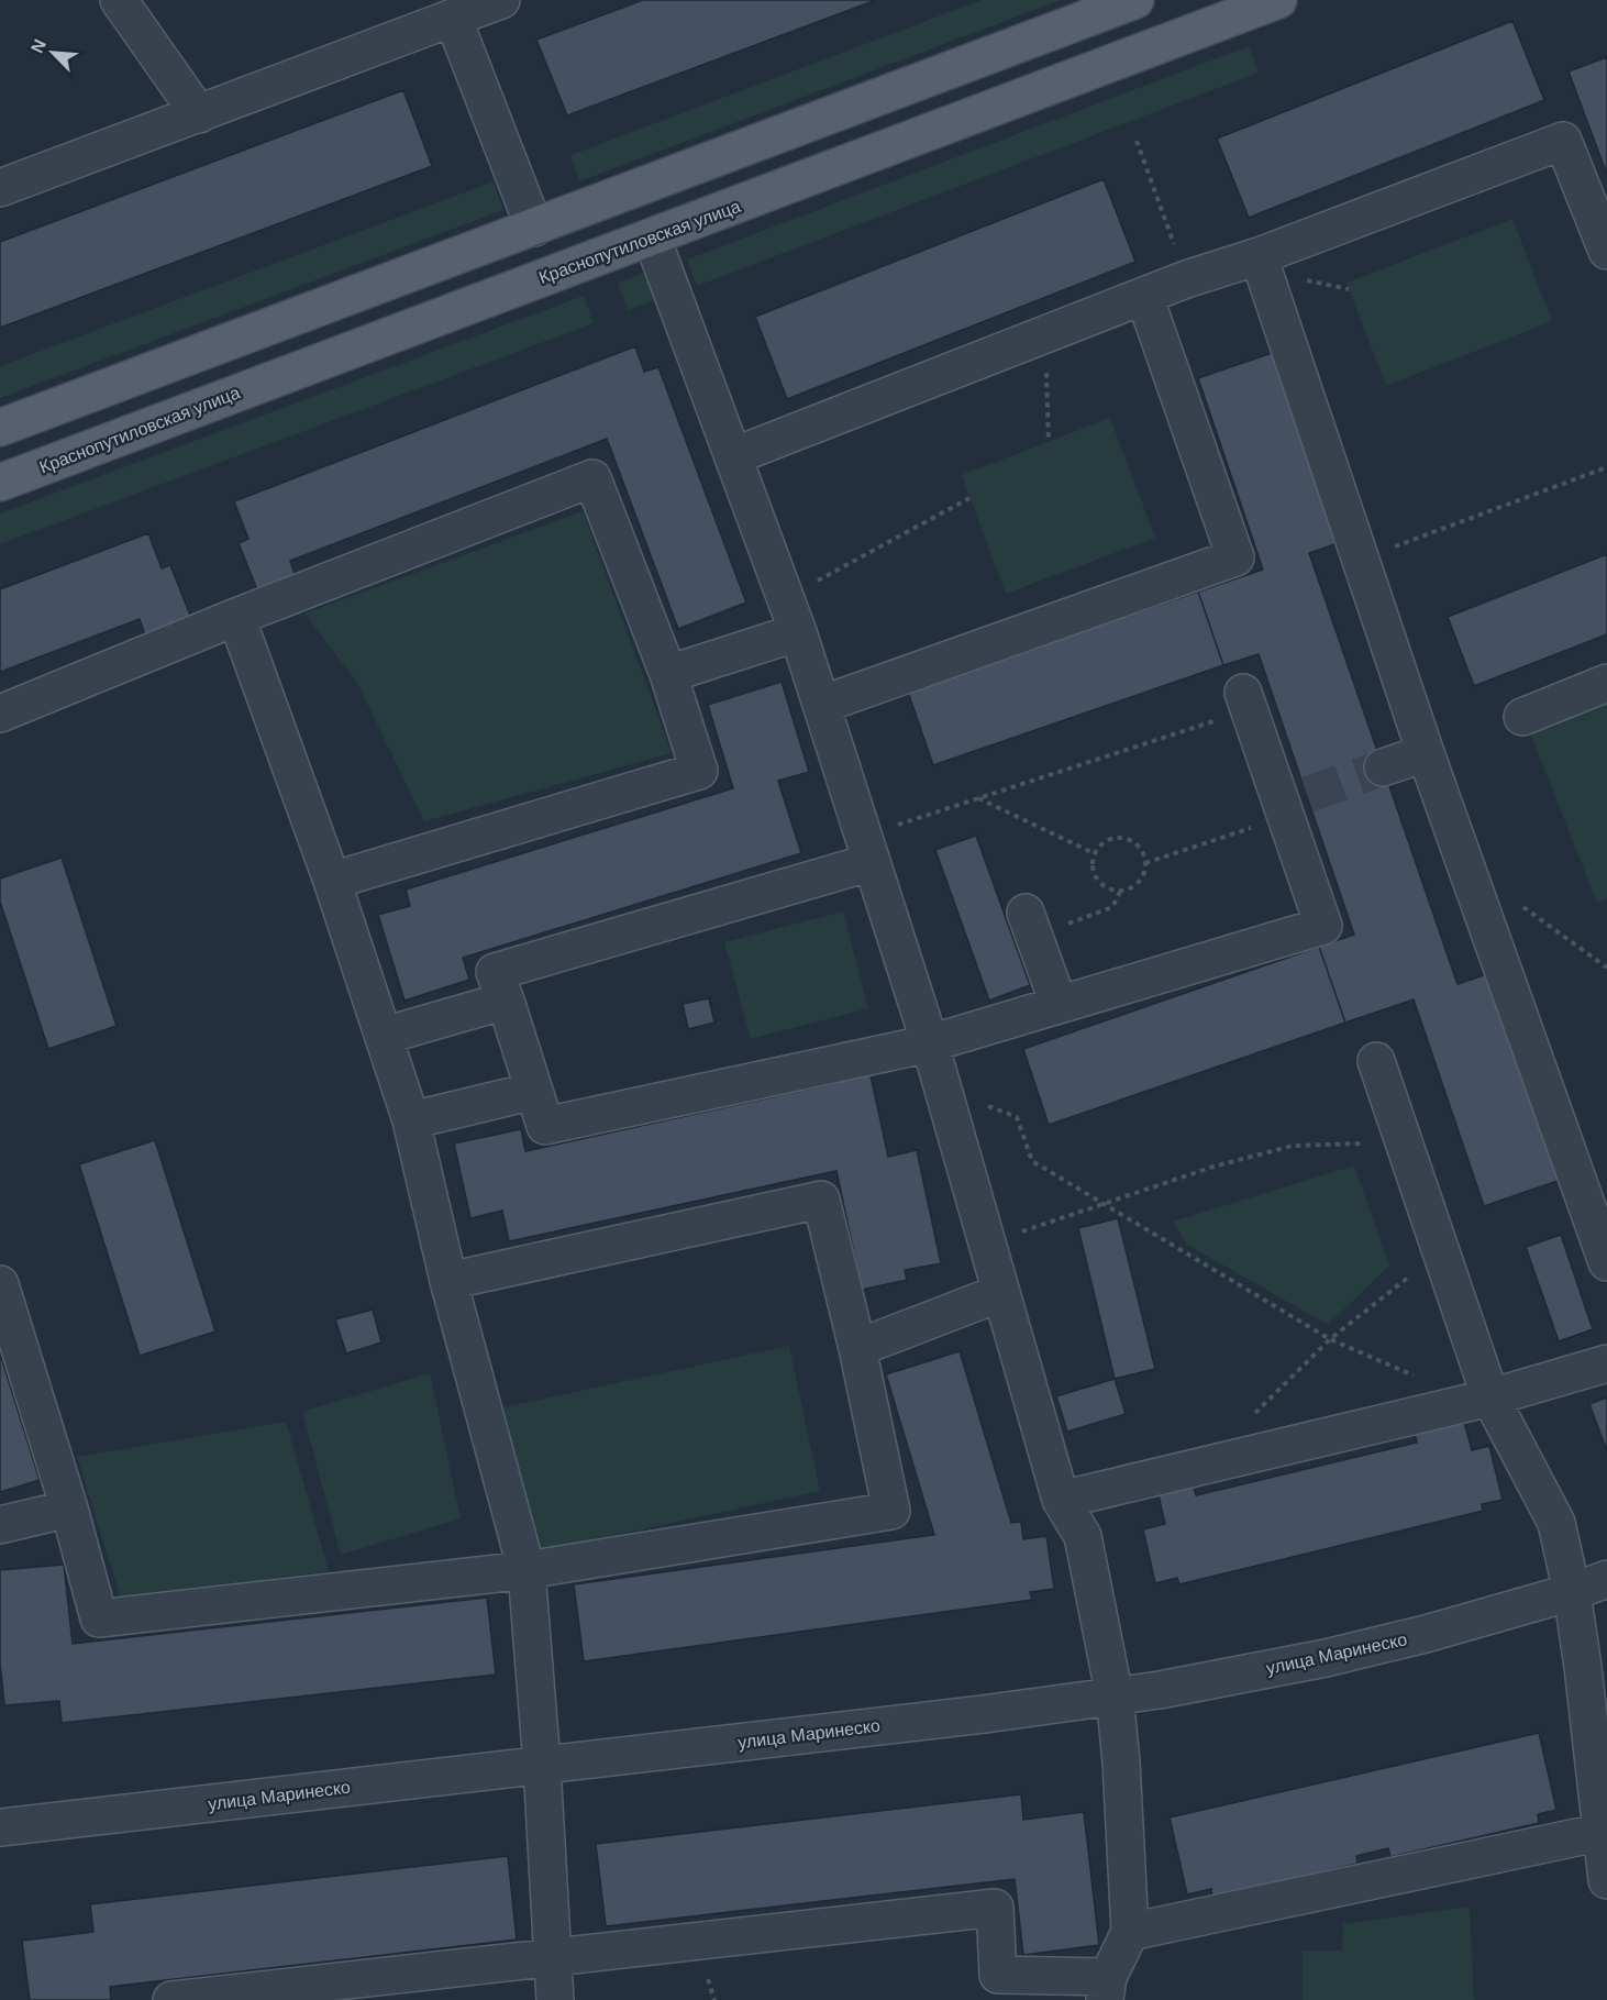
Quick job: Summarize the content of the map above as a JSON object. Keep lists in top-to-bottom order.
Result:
{
  "streets": {
    "main road": ["Краснопутиловская улица"],
    "street": ["улица Маринеско"]
  },
  "north": "top left"
}
